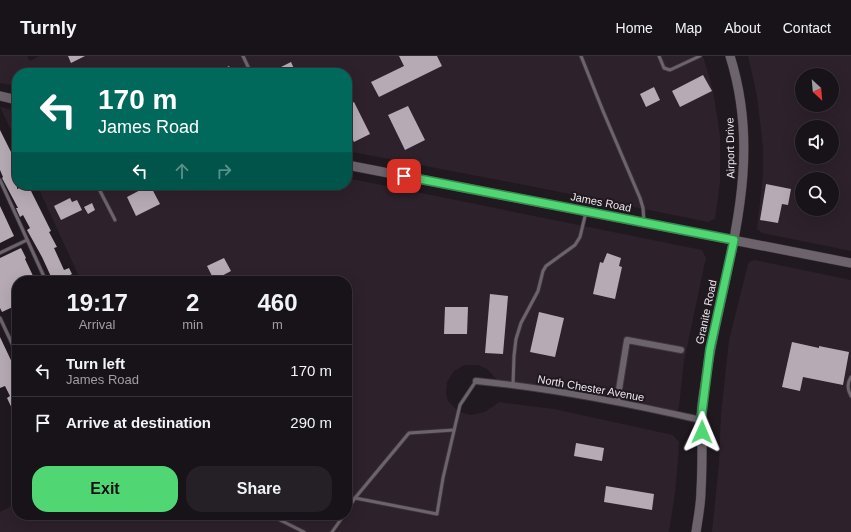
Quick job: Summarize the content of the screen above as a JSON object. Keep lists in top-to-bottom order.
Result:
{
  "streets": {
    "main road": ["Airport Drive", "James Road", "Granite Road"],
    "street": ["North Chester Avenue"]
  },
  "crossings": [
    ["Airport Drive", "James Road"],
    ["Airport Drive", "Granite Road"],
    ["James Road", "Granite Road"],
    ["Granite Road", "North Chester Avenue"]
  ],
  "north": "bottom right",
  "page": {
    "header": "Turnly",
    "nav": [
      "Home",
      "Map",
      "About",
      "Contact"
    ],
    "turn": ["170 m", "James Road"],
    "eta": [
      "19:17",
      "Arrival",
      "2",
      "min",
      "460",
      "m"
    ],
    "list": [
      {
        "name": "Turn left",
        "note": "James Road",
        "value": "170 m"
      },
      {
        "name": "Arrive at destination",
        "value": "290 m"
      }
    ],
    "buttons": ["Exit", "Share"]
  }
}
